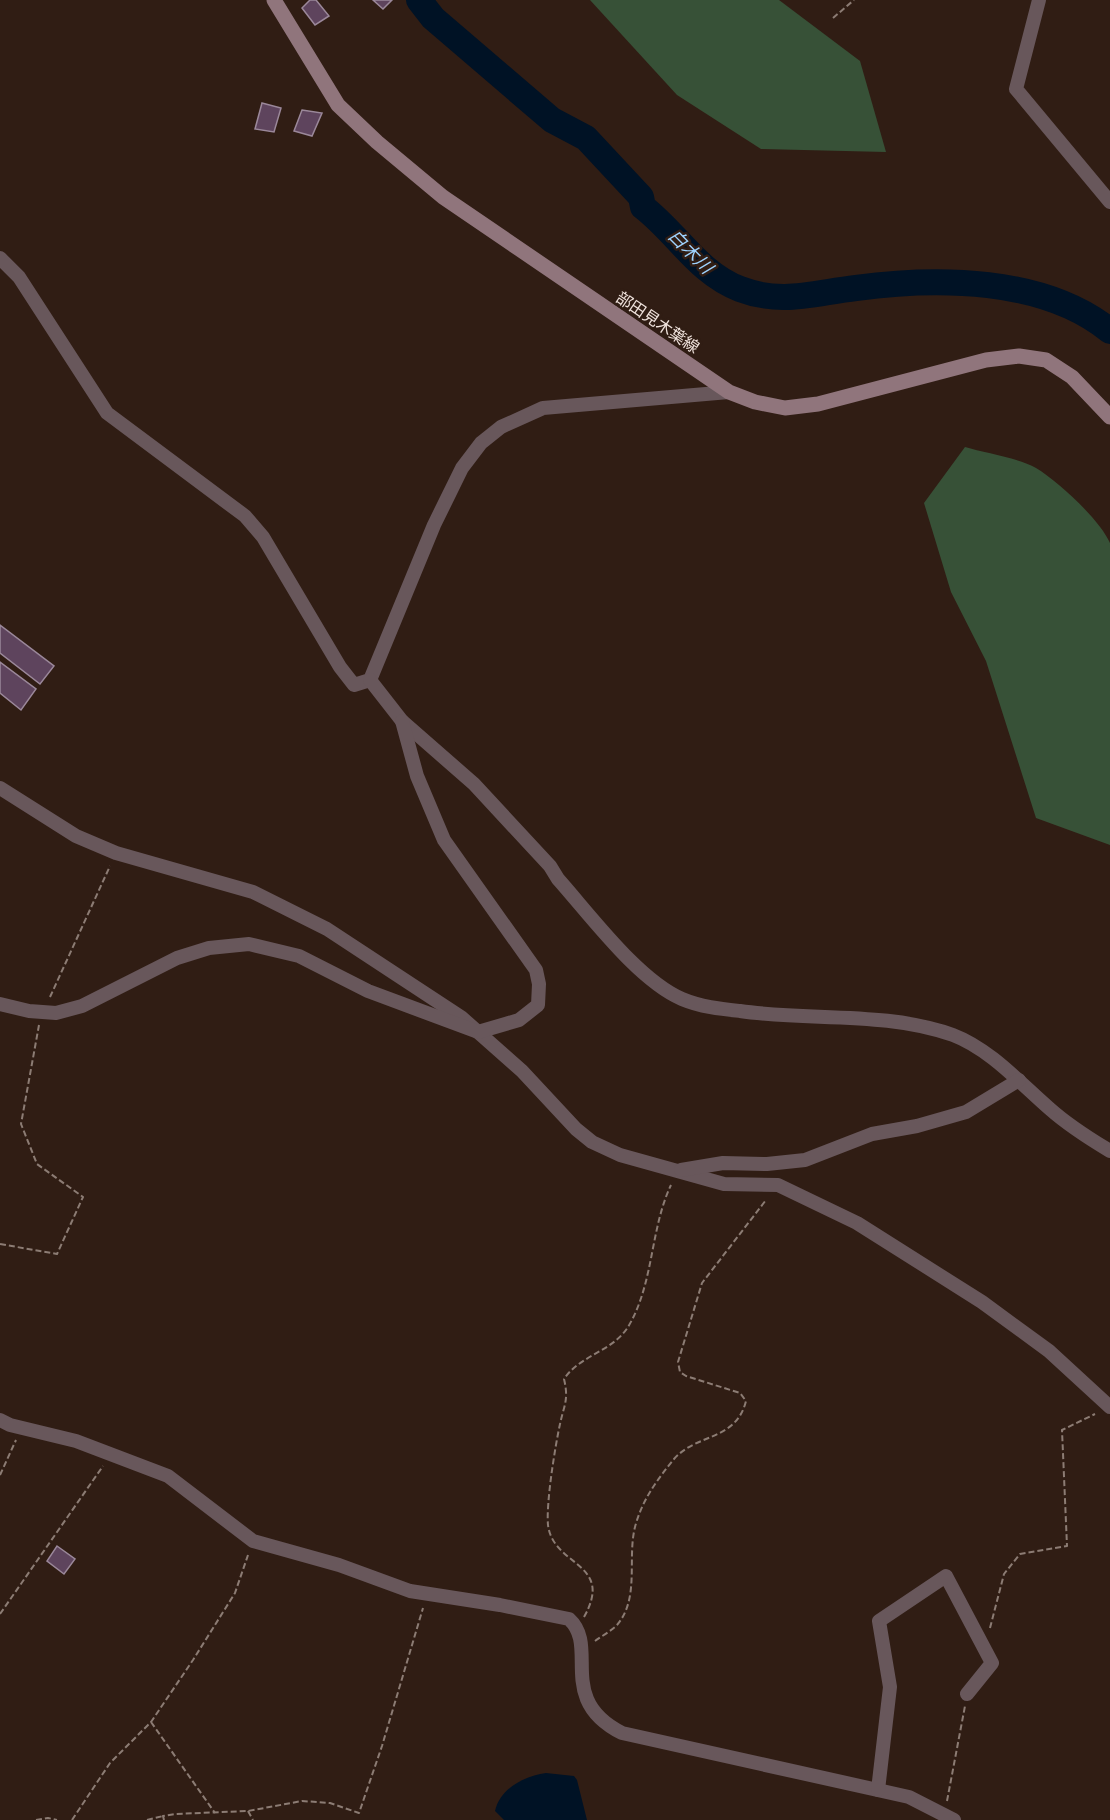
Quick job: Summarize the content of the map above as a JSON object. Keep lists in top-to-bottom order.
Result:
{
  "streets": {
    "main road": ["部田見木葉線"]
  },
  "water": ["白木川"]
}
